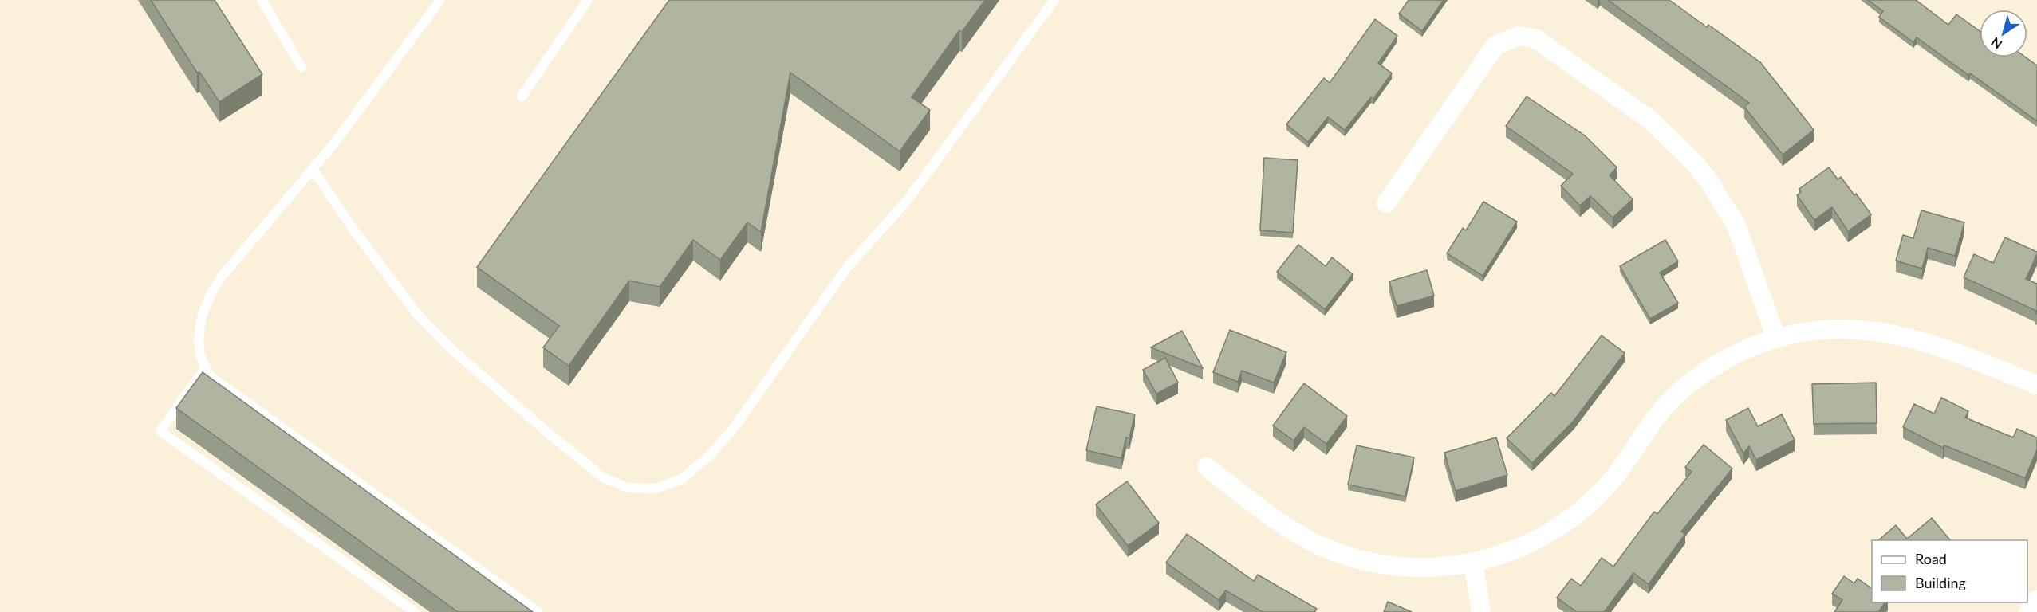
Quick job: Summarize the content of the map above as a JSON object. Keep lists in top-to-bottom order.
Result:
{
  "legend": ["Road", "Building"],
  "north": "bottom left"
}
